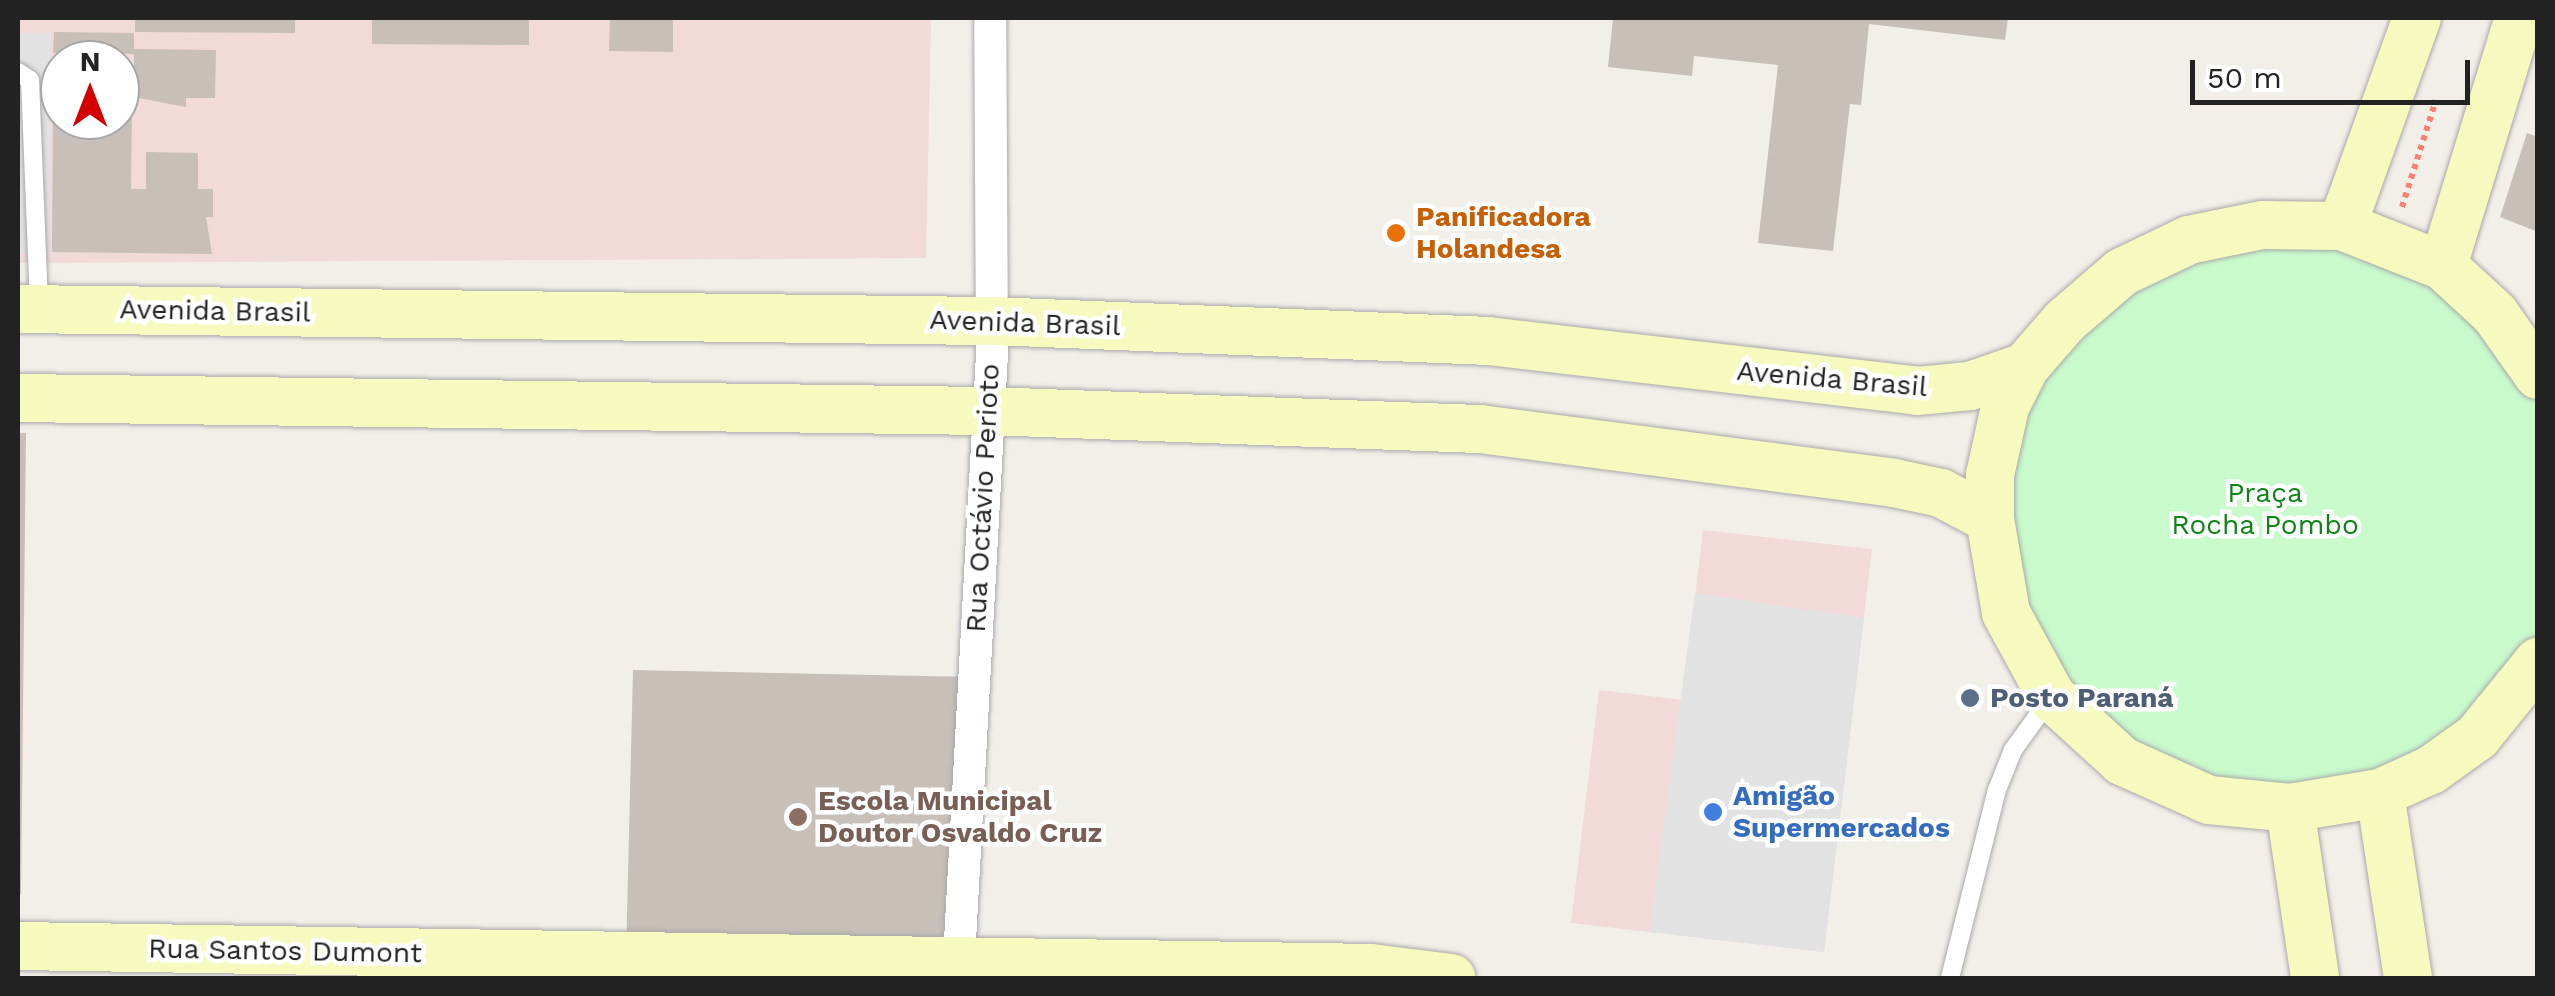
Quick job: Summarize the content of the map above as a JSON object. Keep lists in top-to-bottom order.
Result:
{
  "streets": {
    "main road": ["Avenida Brasil", "Rua Santos Dumont"],
    "street": ["Rua Octávio Perioto"]
  },
  "crossings": [
    ["Avenida Brasil", "Rua Octávio Perioto"],
    ["Rua Octávio Perioto", "Rua Santos Dumont"]
  ],
  "parks": ["Praça Rocha Pombo"],
  "places": [
    "Panificadora Holandesa",
    "Posto Paraná",
    "Amigão Supermercados",
    "Escola Municipal Doutor Osvaldo Cruz"
  ],
  "scale_bar": "50 m",
  "north": "top"
}
